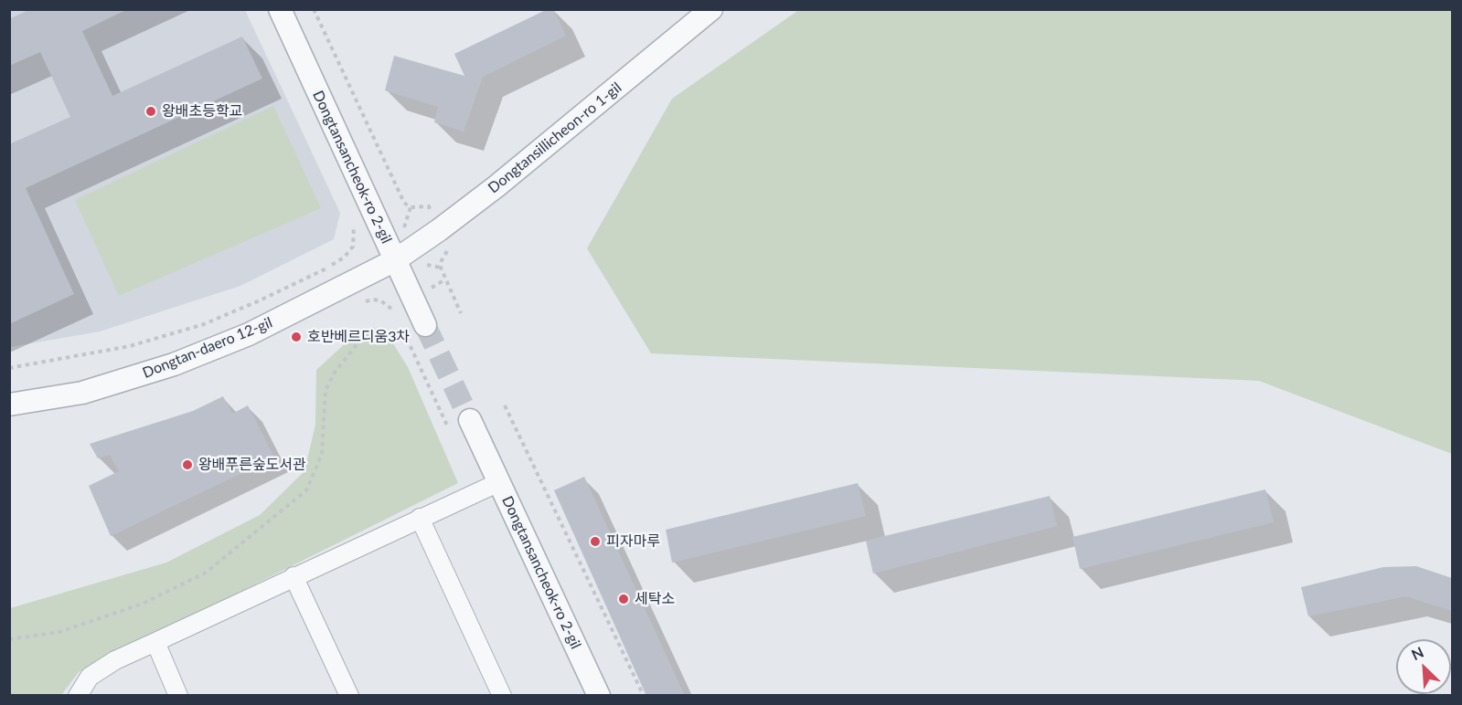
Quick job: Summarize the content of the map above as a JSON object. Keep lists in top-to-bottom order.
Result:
{
  "streets": {
    "street": ["Dongtansillicheon-ro 1-gil", "Dongtansancheok-ro 2-gil", "Dongtan-daero 12-gil"]
  },
  "crossings": [
    ["Dongtansillicheon-ro 1-gil", "Dongtansancheok-ro 2-gil"],
    ["Dongtansillicheon-ro 1-gil", "Dongtan-daero 12-gil"],
    ["Dongtansancheok-ro 2-gil", "Dongtan-daero 12-gil"]
  ],
  "places": [
    "왕배초등학교",
    "호반베르디움3차",
    "왕배푸른숲도서관",
    "피자마루",
    "세탁소"
  ],
  "north": "top left"
}
